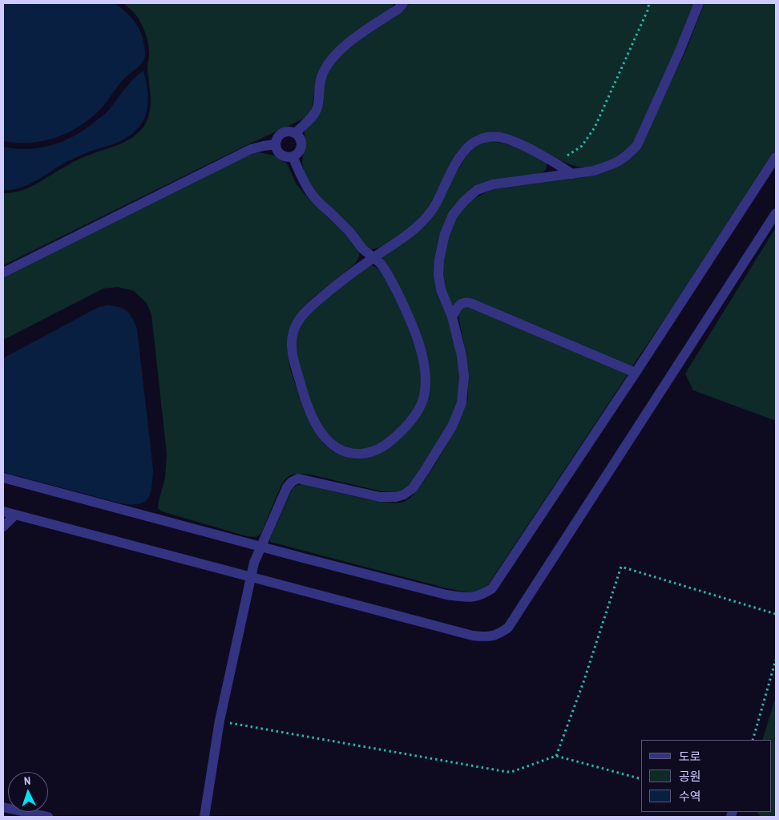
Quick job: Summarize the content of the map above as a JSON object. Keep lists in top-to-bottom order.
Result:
{
  "legend": ["도로", "공원", "수역"],
  "north": "top"
}
